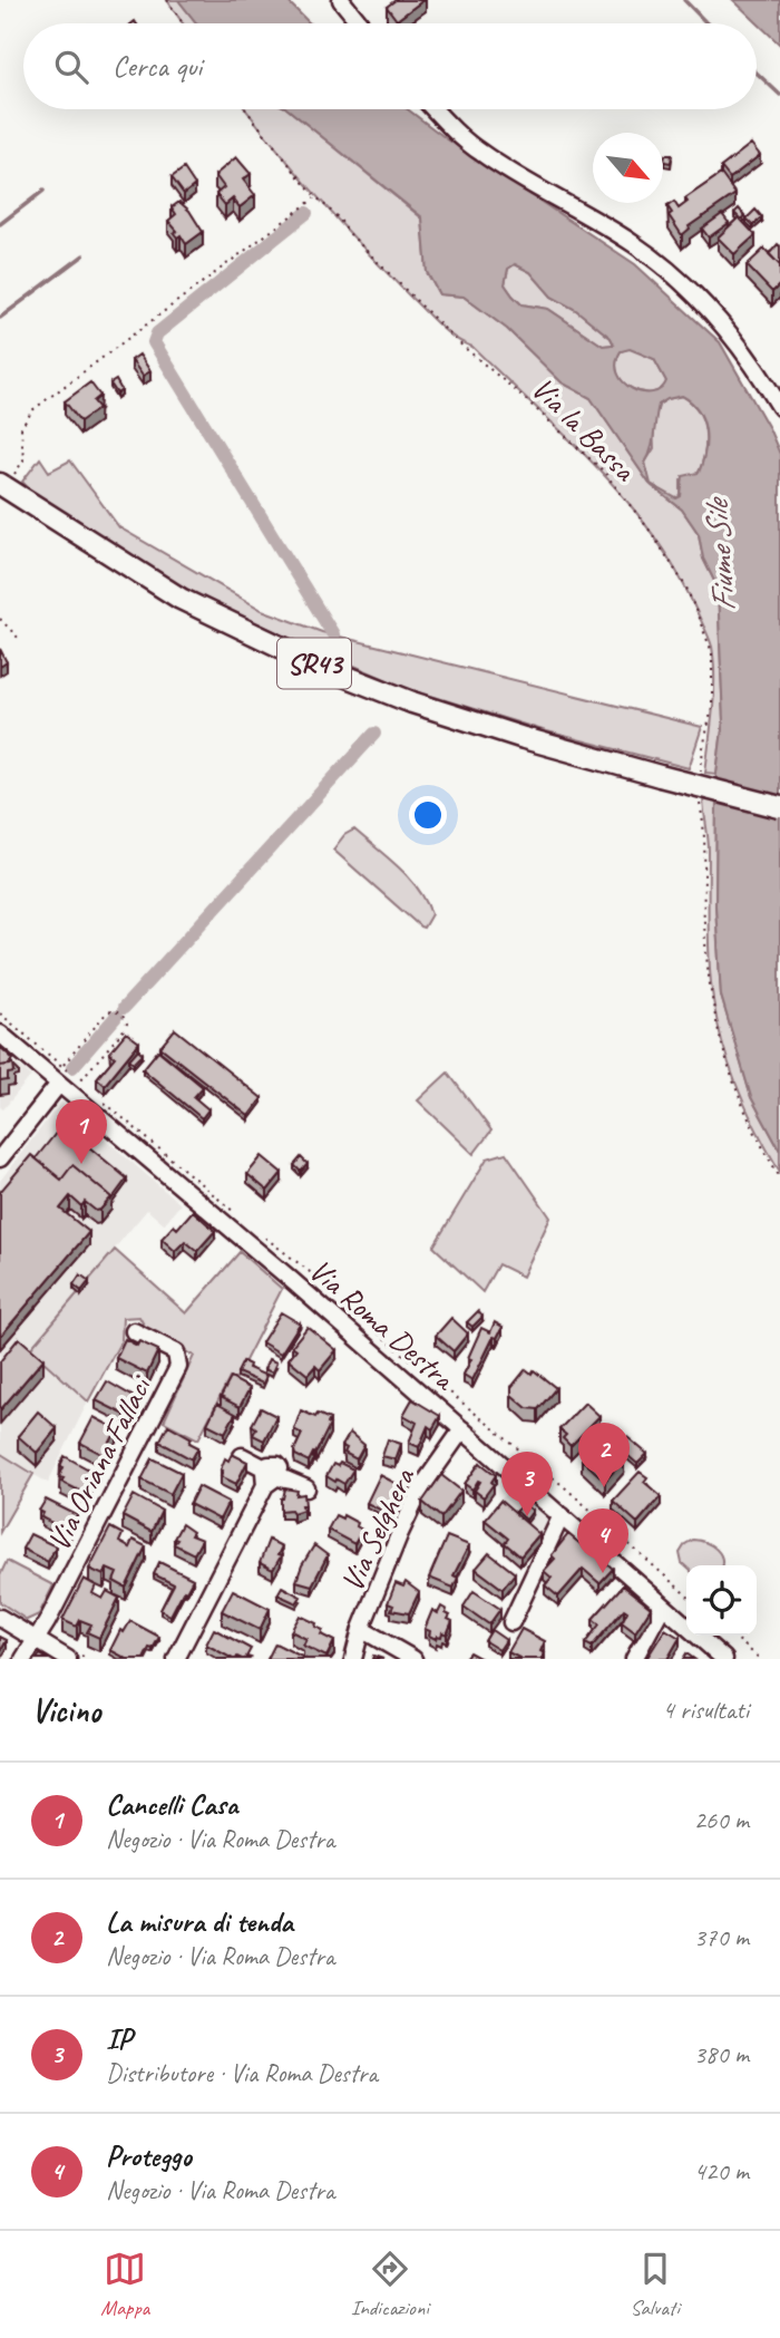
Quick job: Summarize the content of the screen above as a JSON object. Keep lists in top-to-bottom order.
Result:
{
  "streets": {
    "main road": ["SR43"],
    "street": ["Via Roma Destra", "Via Oriana Fallaci", "Via Selghera"],
    "path": ["Via la Bassa"]
  },
  "crossings": [
    ["Via Roma Destra", "Via Selghera"]
  ],
  "water": ["Fiume Sile"],
  "north": "bottom right",
  "page": {
    "search": "Cerca qui",
    "pins": [
      "1",
      "2",
      "3",
      "4"
    ],
    "heading": ["Vicino", "4 risultati"],
    "list": [
      {
        "mark": "1",
        "name": "Cancelli Casa",
        "note": "Negozio · Via Roma Destra",
        "value": "260 m"
      },
      {
        "mark": "2",
        "name": "La misura di tenda",
        "note": "Negozio · Via Roma Destra",
        "value": "370 m"
      },
      {
        "mark": "3",
        "name": "IP",
        "note": "Distributore · Via Roma Destra",
        "value": "380 m"
      },
      {
        "mark": "4",
        "name": "Proteggo",
        "note": "Negozio · Via Roma Destra",
        "value": "420 m"
      }
    ],
    "nav": ["Mappa", "Indicazioni", "Salvati"]
  }
}
